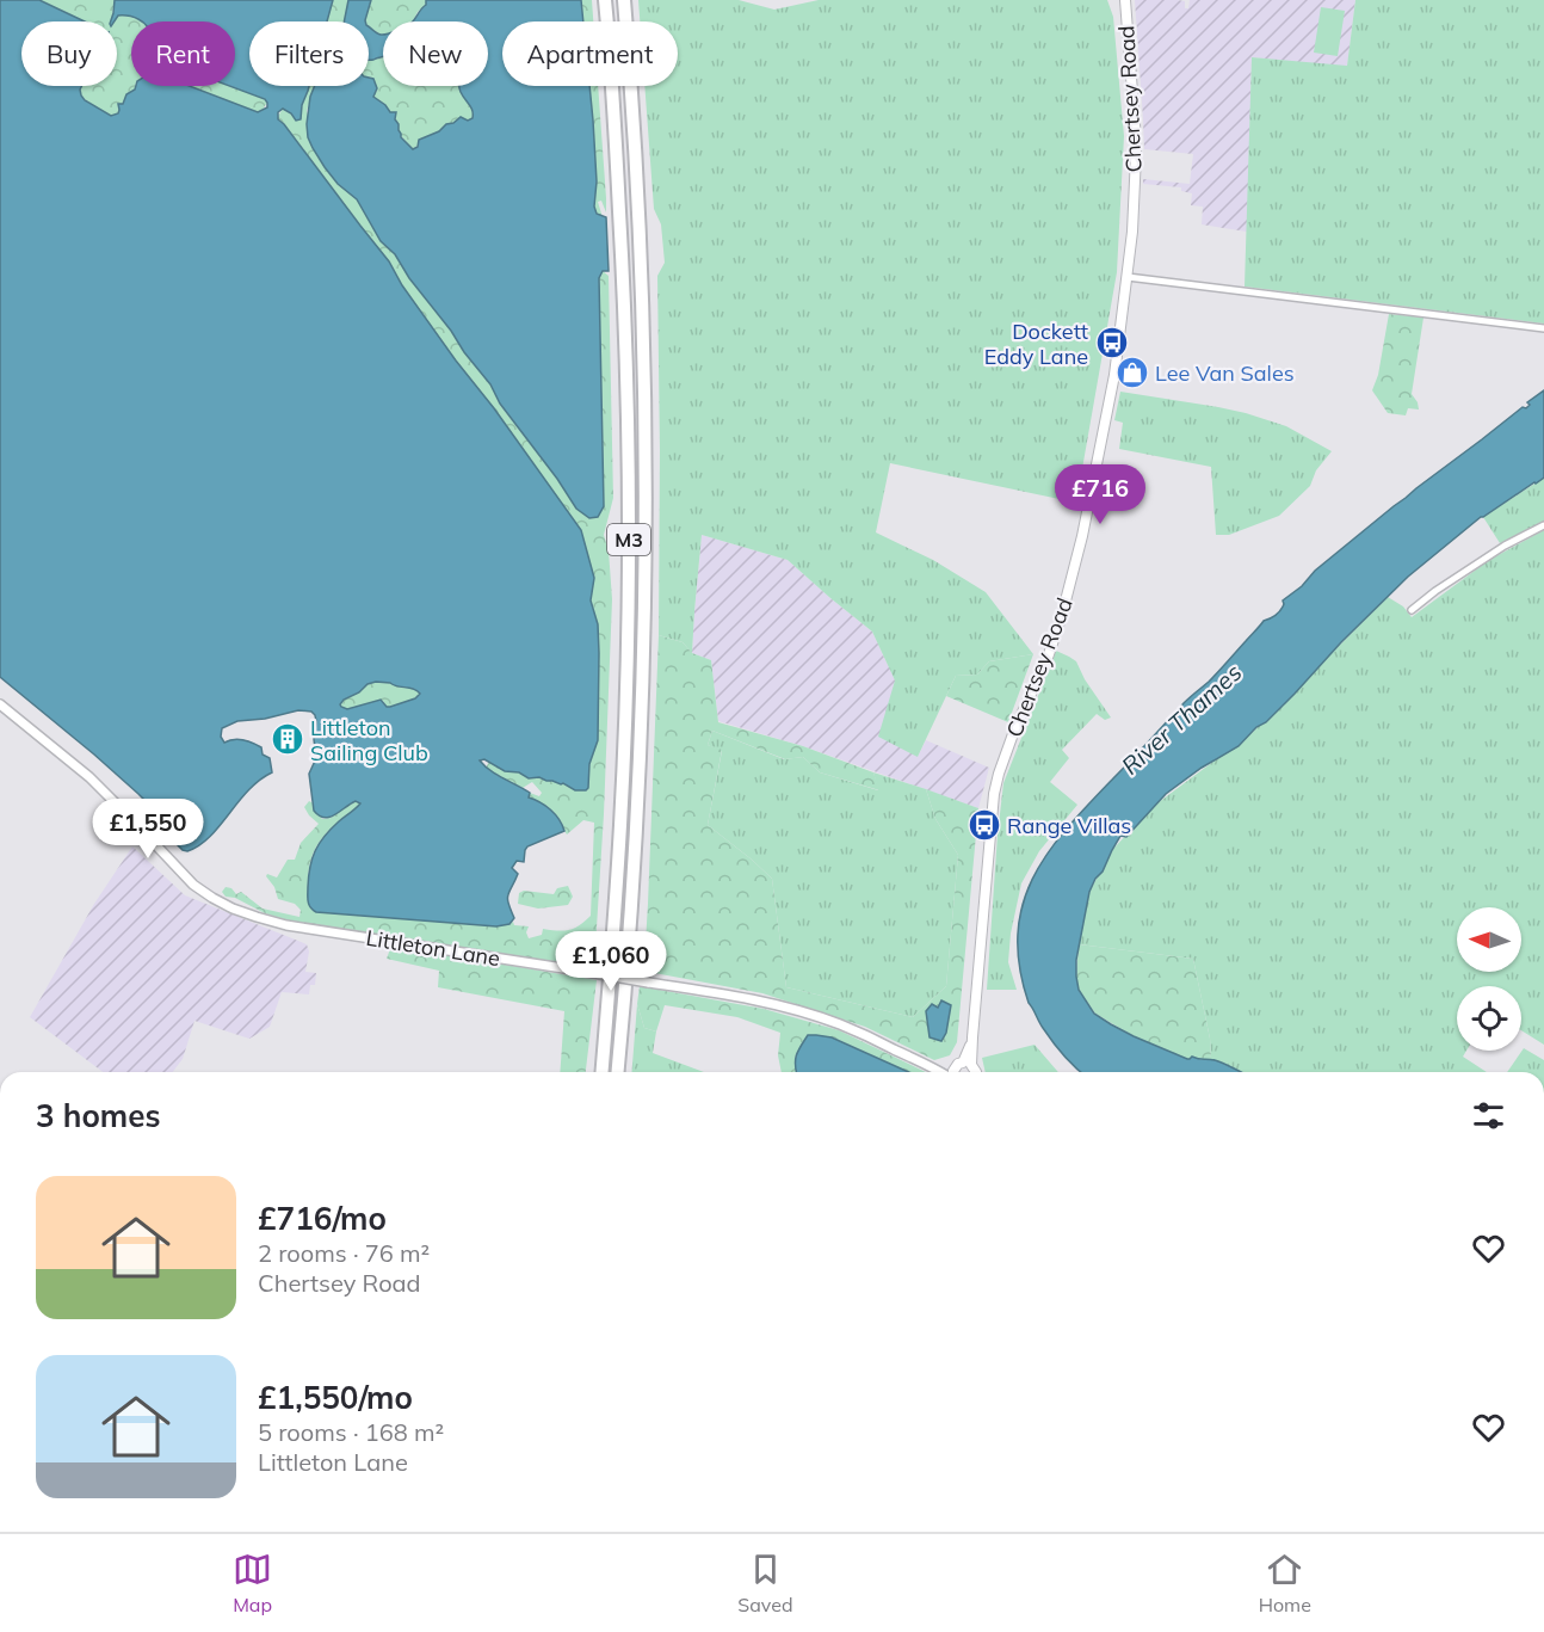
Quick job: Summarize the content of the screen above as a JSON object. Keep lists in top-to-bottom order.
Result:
{
  "streets": {
    "highway": ["M3"],
    "main road": ["Chertsey Road"],
    "street": ["Littleton Lane"]
  },
  "water": ["River Thames"],
  "places": {
    "bus stop": ["Dockett Eddy Lane", "Range Villas"],
    "shop": ["Lee Van Sales"],
    "building": ["Littleton Sailing Club"]
  },
  "north": "left",
  "page": {
    "chip": [
      "Buy",
      "Rent",
      "Filters",
      "New",
      "Apartment"
    ],
    "price": ["£716", "£1,550", "£1,060"],
    "heading": "3 homes",
    "list": [
      {
        "name": "£716/mo",
        "note": "2 rooms · 76 m² · Chertsey Road"
      },
      {
        "name": "£1,550/mo",
        "note": "5 rooms · 168 m² · Littleton Lane"
      }
    ],
    "tabs": ["Map", "Saved", "Home"]
  }
}
